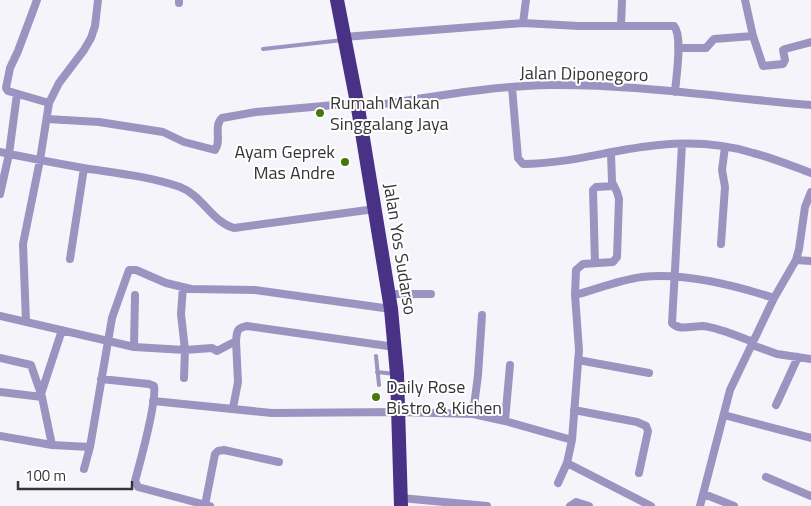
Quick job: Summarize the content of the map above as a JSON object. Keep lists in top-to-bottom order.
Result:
{
  "streets": {
    "highway": ["Jalan Yos Sudarso"],
    "street": ["Jalan Diponegoro"]
  },
  "crossings": [
    ["Jalan Diponegoro", "Jalan Yos Sudarso"]
  ],
  "places": ["Rumah Makan Singgalang Jaya", "Ayam Geprek Mas Andre", "Daily Rose Bistro & Kichen"],
  "scale_bar": "100 m"
}
